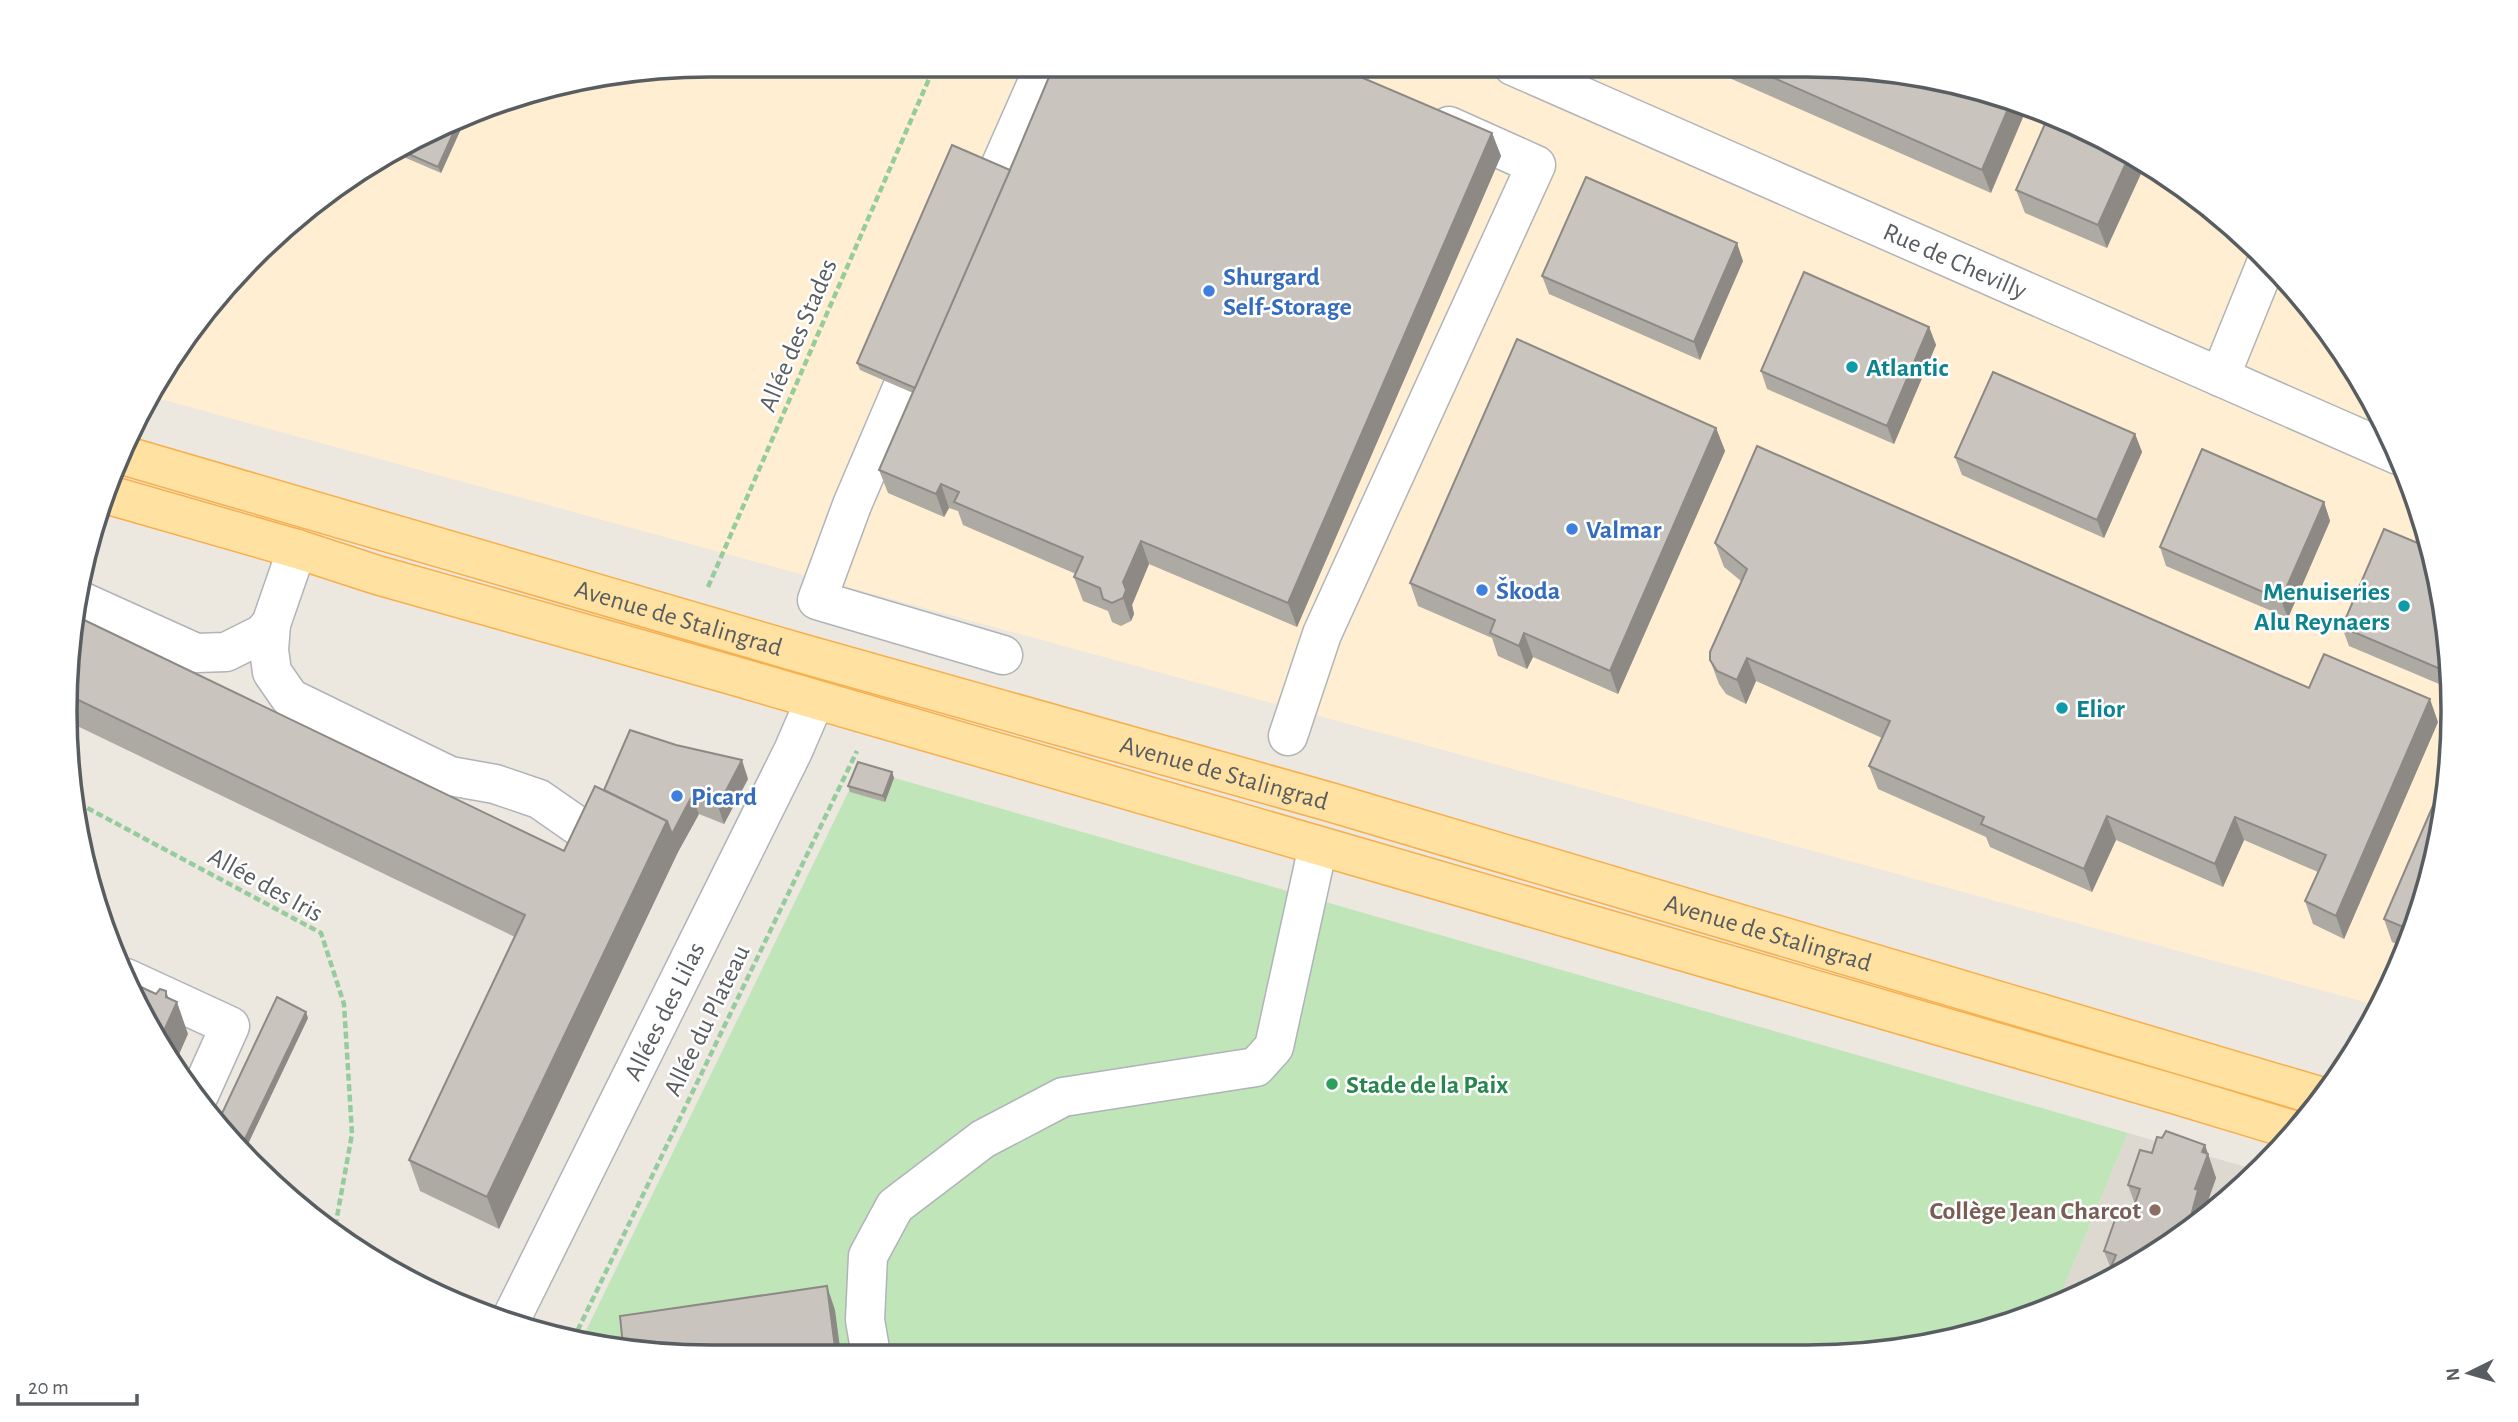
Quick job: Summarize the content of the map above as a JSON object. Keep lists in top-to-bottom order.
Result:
{
  "streets": {
    "main road": ["Avenue de Stalingrad"],
    "street": ["Rue de Chevilly", "Allées des Lilas"],
    "path": ["Allée des Stades", "Allée des Iris", "Allée du Plateau"]
  },
  "crossings": [
    ["Allée des Stades", "Avenue de Stalingrad"],
    ["Avenue de Stalingrad", "Allées des Lilas"],
    ["Avenue de Stalingrad", "Allée du Plateau"]
  ],
  "places": [
    "Shurgard Self-Storage",
    "Atlantic",
    "Valmar",
    "Škoda",
    "Menuiseries Alu Reynaers",
    "Elior",
    "Picard",
    "Stade de la Paix",
    "Collège Jean Charcot"
  ],
  "scale_bar": "20 m",
  "north": "left"
}
